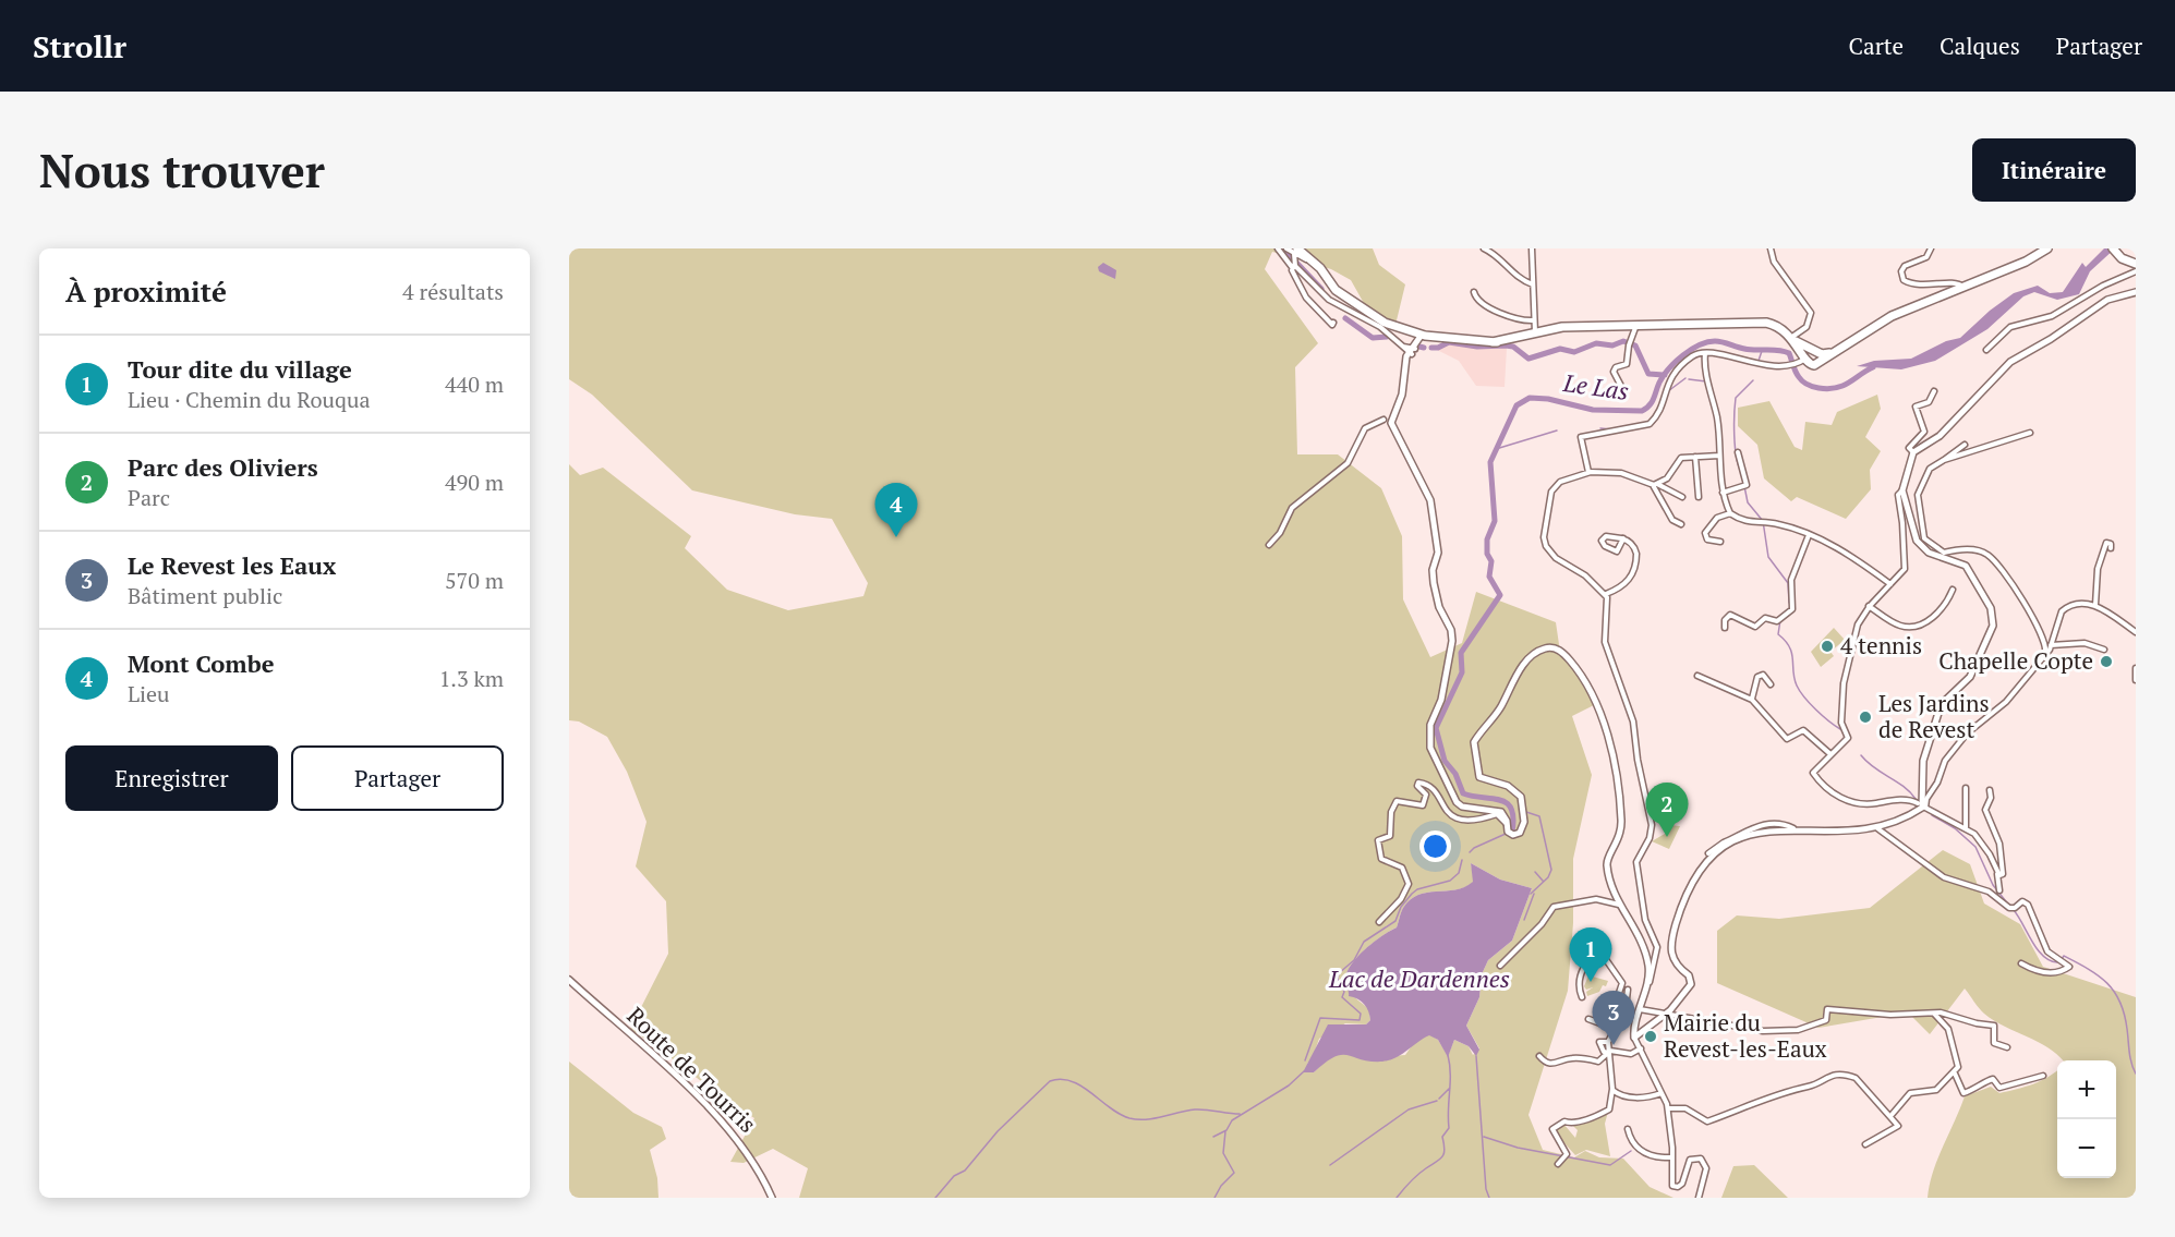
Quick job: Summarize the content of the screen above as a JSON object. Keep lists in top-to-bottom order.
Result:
{
  "streets": {
    "street": ["Route de Tourris"]
  },
  "water": ["Le Las", "Lac de Dardennes"],
  "places": [
    "4 tennis",
    "Chapelle Copte",
    "Les Jardins de Revest",
    "Mairie du Revest-les-Eaux"
  ],
  "page": {
    "header": "Strollr",
    "nav": ["Carte", "Calques", "Partager"],
    "buttons": [
      "Itinéraire",
      ["Enregistrer", "Partager"]
    ],
    "title": "Nous trouver",
    "heading": ["À proximité", "4 résultats"],
    "list": [
      {
        "mark": "1",
        "name": "Tour dite du village",
        "note": "Lieu · Chemin du Rouqua",
        "value": "440 m"
      },
      {
        "mark": "2",
        "name": "Parc des Oliviers",
        "note": "Parc",
        "value": "490 m"
      },
      {
        "mark": "3",
        "name": "Le Revest les Eaux",
        "note": "Bâtiment public",
        "value": "570 m"
      },
      {
        "mark": "4",
        "name": "Mont Combe",
        "note": "Lieu",
        "value": "1.3 km"
      }
    ],
    "pins": [
      "4",
      "2",
      "1",
      "3"
    ],
    "map_buttons": ["+", "−"]
  }
}
